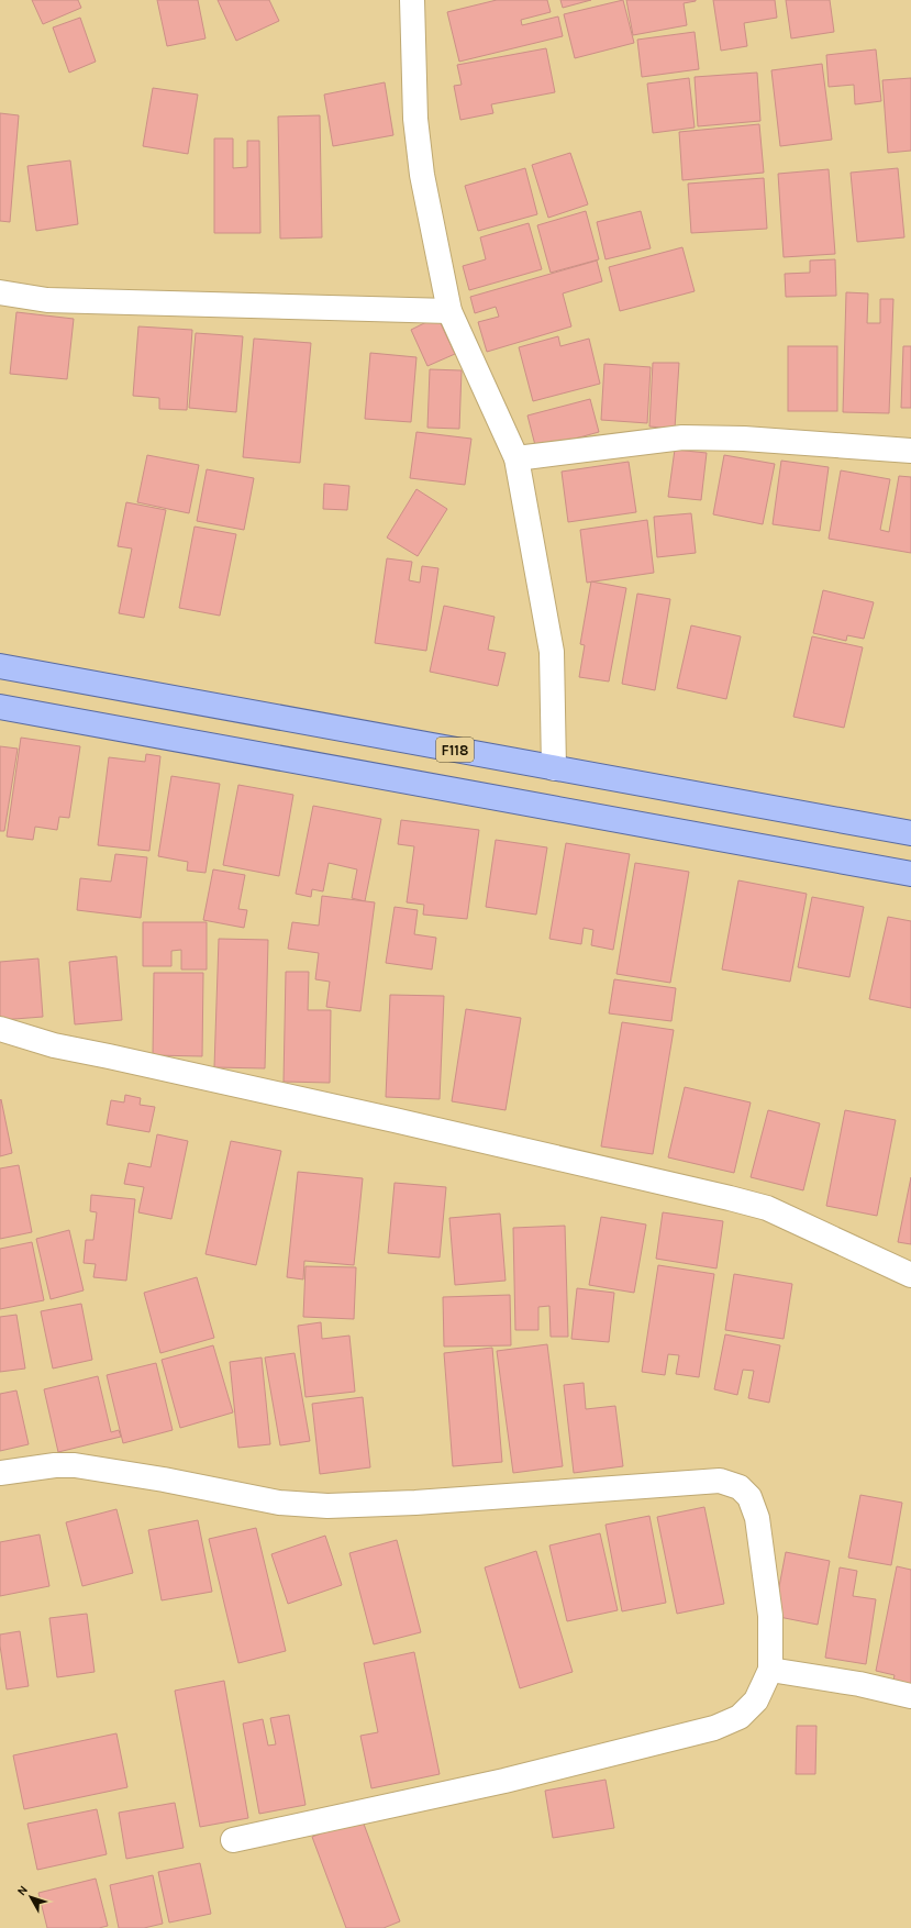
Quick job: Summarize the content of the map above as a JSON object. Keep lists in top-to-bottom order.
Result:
{
  "streets": {
    "main road": ["F118"]
  },
  "north": "top left"
}
